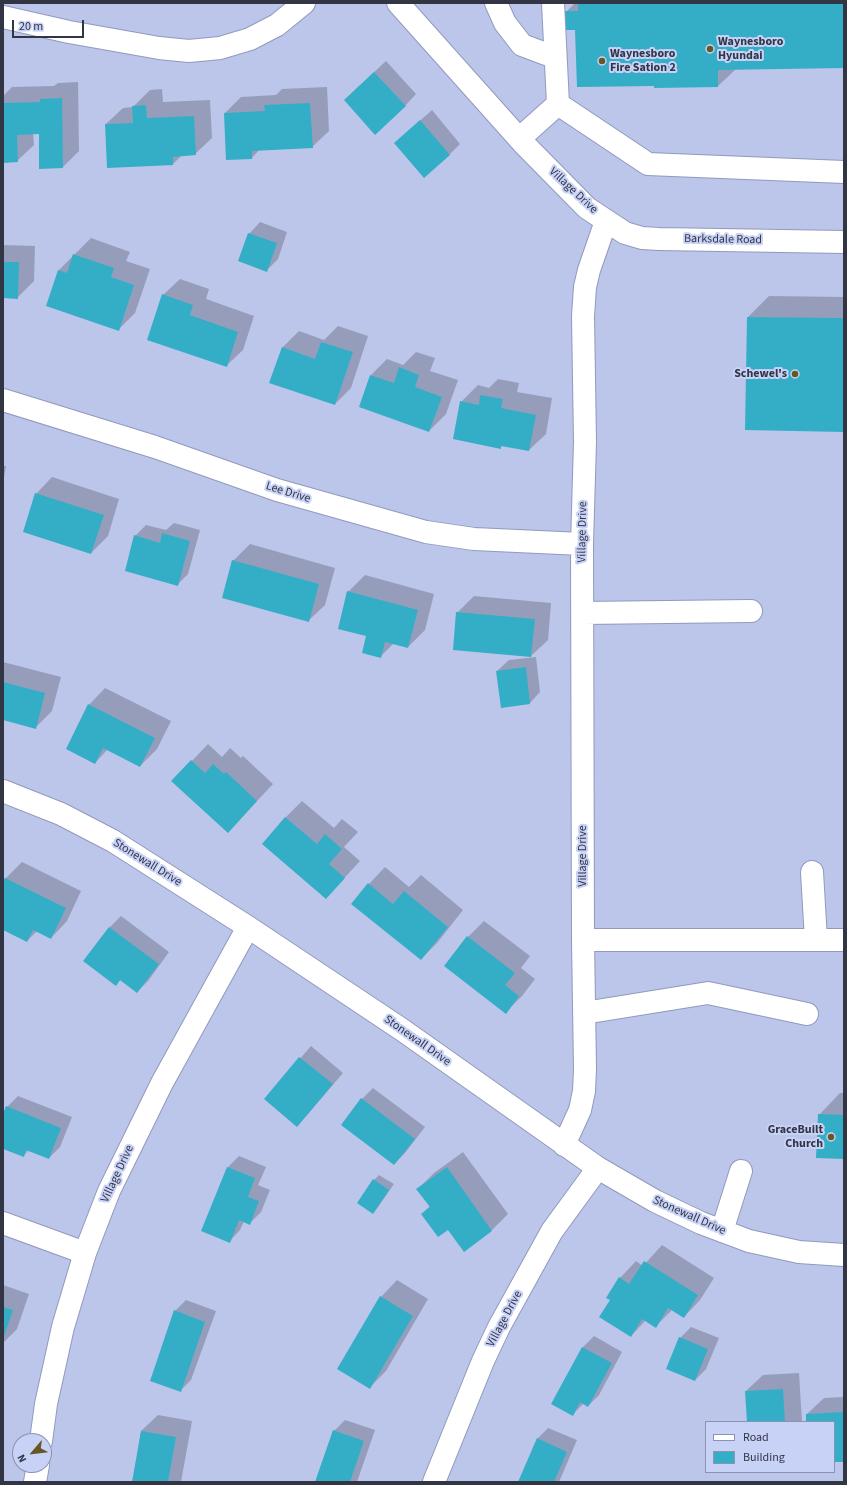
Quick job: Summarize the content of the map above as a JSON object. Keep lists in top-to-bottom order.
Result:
{
  "streets": {
    "street": [
      "Village Drive",
      "Barksdale Road",
      "Lee Drive",
      "Stonewall Drive"
    ]
  },
  "crossings": [
    ["Village Drive", "Barksdale Road"],
    ["Village Drive", "Lee Drive"],
    ["Village Drive", "Stonewall Drive"]
  ],
  "places": [
    "Waynesboro Hyundai",
    "Waynesboro Fire Sation 2",
    "Schewel's",
    "GraceBuilt Church"
  ],
  "legend": ["Road", "Building"],
  "scale_bar": "20 m",
  "north": "bottom left"
}
